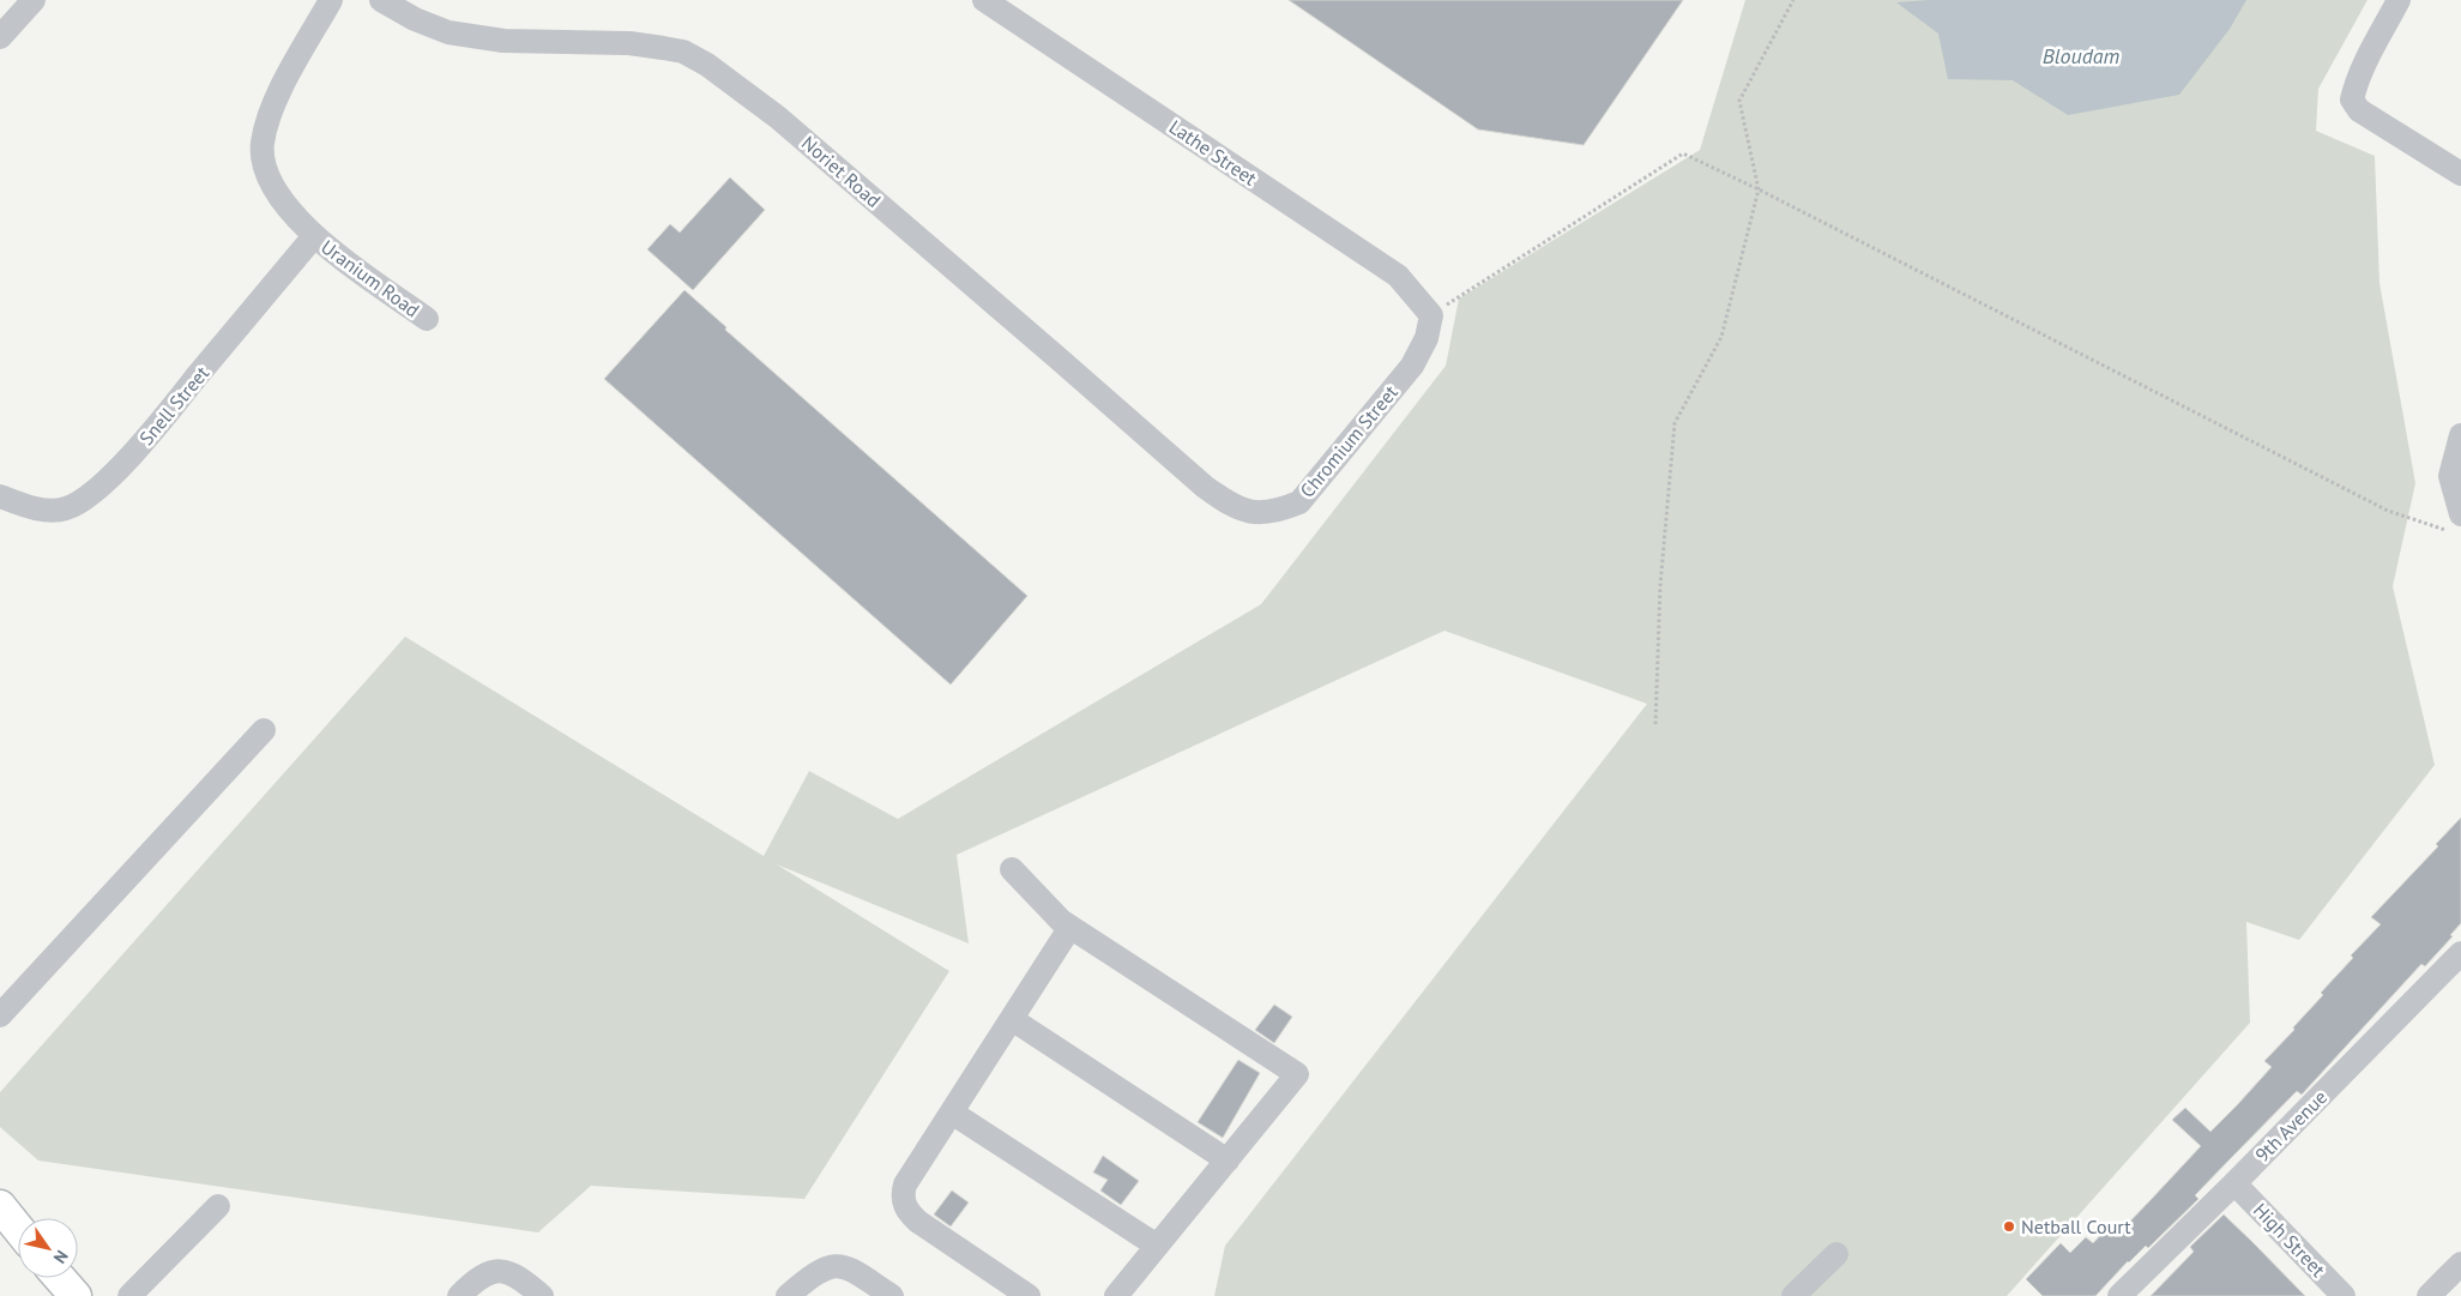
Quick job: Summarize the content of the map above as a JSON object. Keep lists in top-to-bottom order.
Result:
{
  "streets": {
    "street": [
      "Lathe Street",
      "Noriet Road",
      "Uranium Road",
      "Snell Street",
      "Chromium Street",
      "9th Avenue",
      "High Street"
    ]
  },
  "crossings": [
    ["Lathe Street", "Chromium Street"],
    ["Noriet Road", "Chromium Street"],
    ["Uranium Road", "Snell Street"],
    ["9th Avenue", "High Street"]
  ],
  "water": ["Bloudam"],
  "places": ["Netball Court"],
  "north": "bottom right"
}
